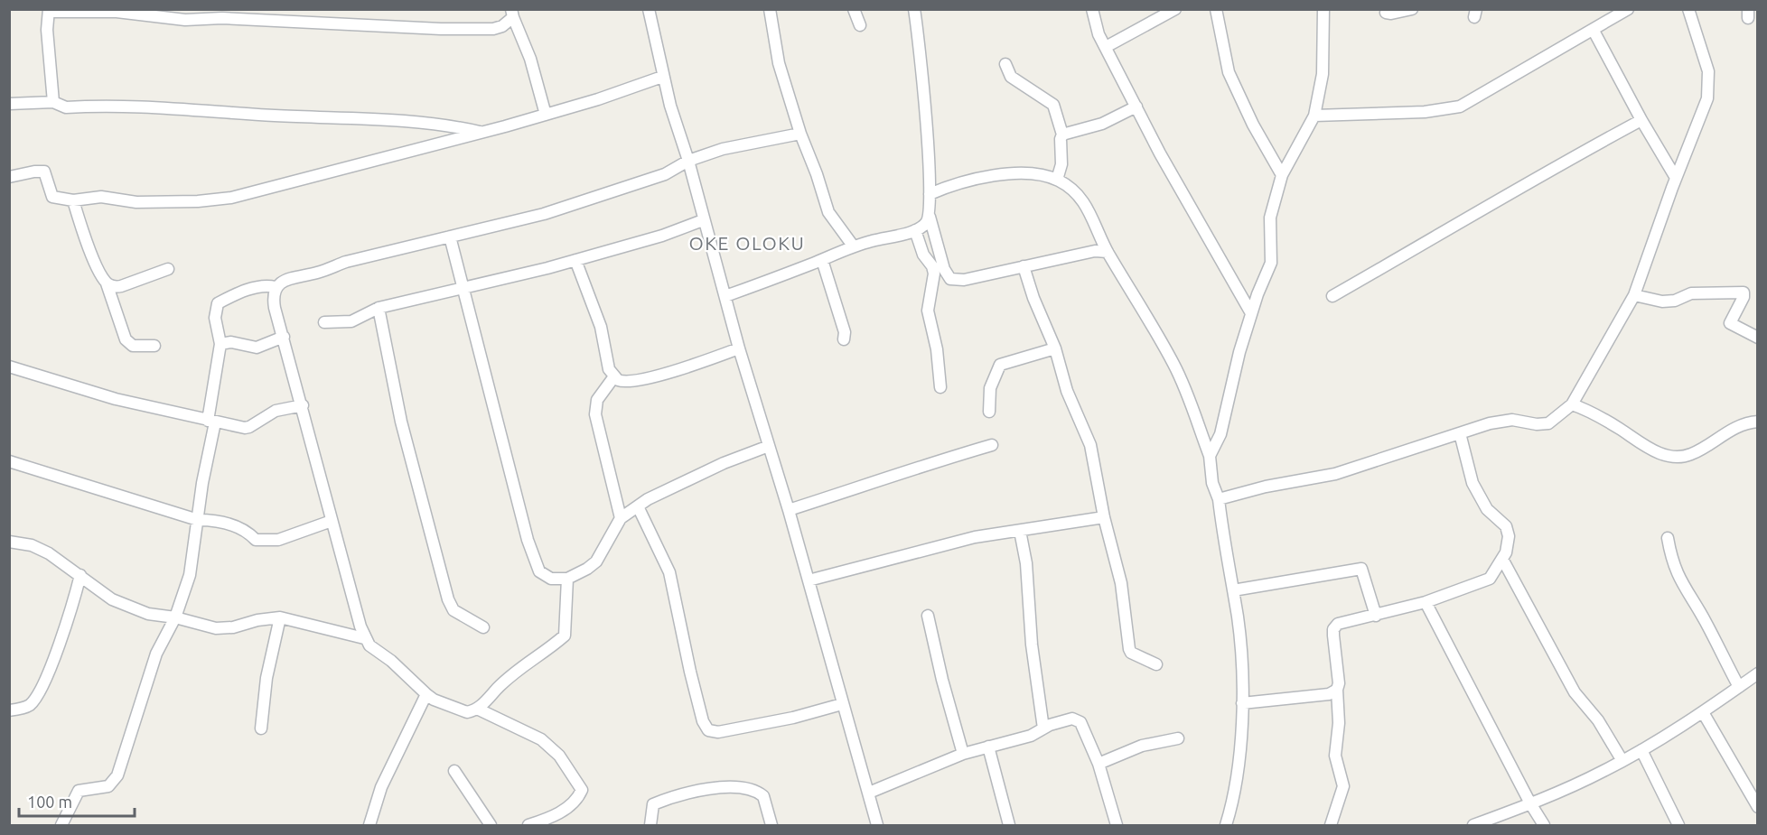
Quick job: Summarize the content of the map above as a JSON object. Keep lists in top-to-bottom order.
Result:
{
  "districts": ["OKE OLOKU"],
  "scale_bar": "100 m"
}
